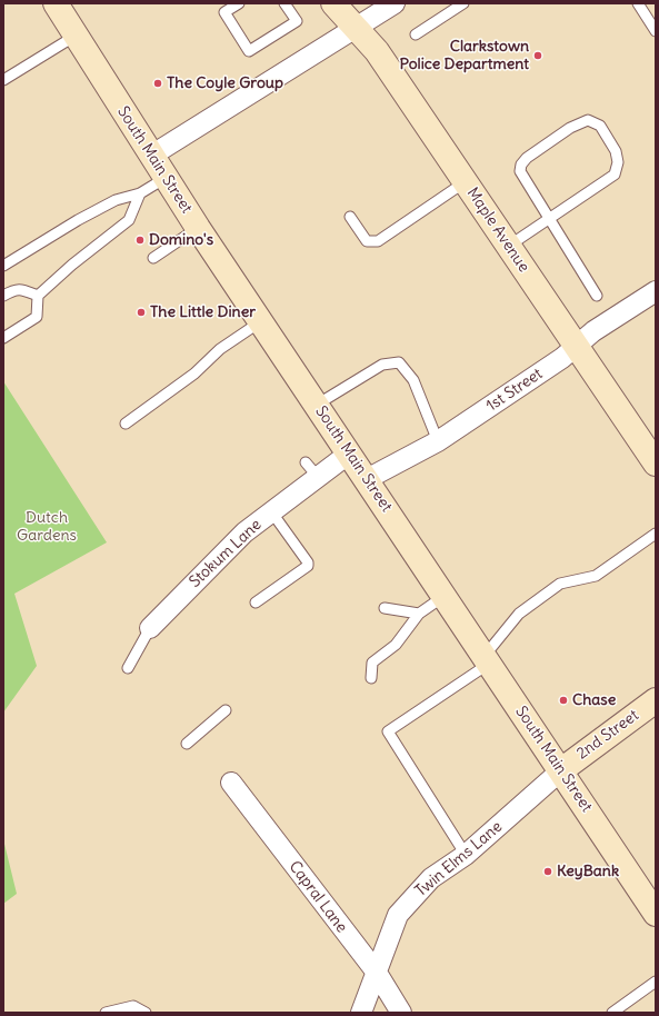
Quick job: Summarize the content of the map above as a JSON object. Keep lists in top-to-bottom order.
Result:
{
  "streets": {
    "street": [
      "South Main Street",
      "Maple Avenue",
      "1st Street",
      "Stokum Lane",
      "2nd Street",
      "Twin Elms Lane",
      "Capral Lane"
    ]
  },
  "crossings": [
    ["South Main Street", "1st Street"],
    ["South Main Street", "Stokum Lane"],
    ["South Main Street", "2nd Street"],
    ["South Main Street", "Twin Elms Lane"],
    ["Maple Avenue", "1st Street"],
    ["2nd Street", "Twin Elms Lane"],
    ["Twin Elms Lane", "Capral Lane"]
  ],
  "parks": ["Dutch Gardens"],
  "places": [
    "Clarkstown Police Department",
    "The Coyle Group",
    "Domino's",
    "The Little Diner",
    "Chase",
    "KeyBank"
  ]
}
